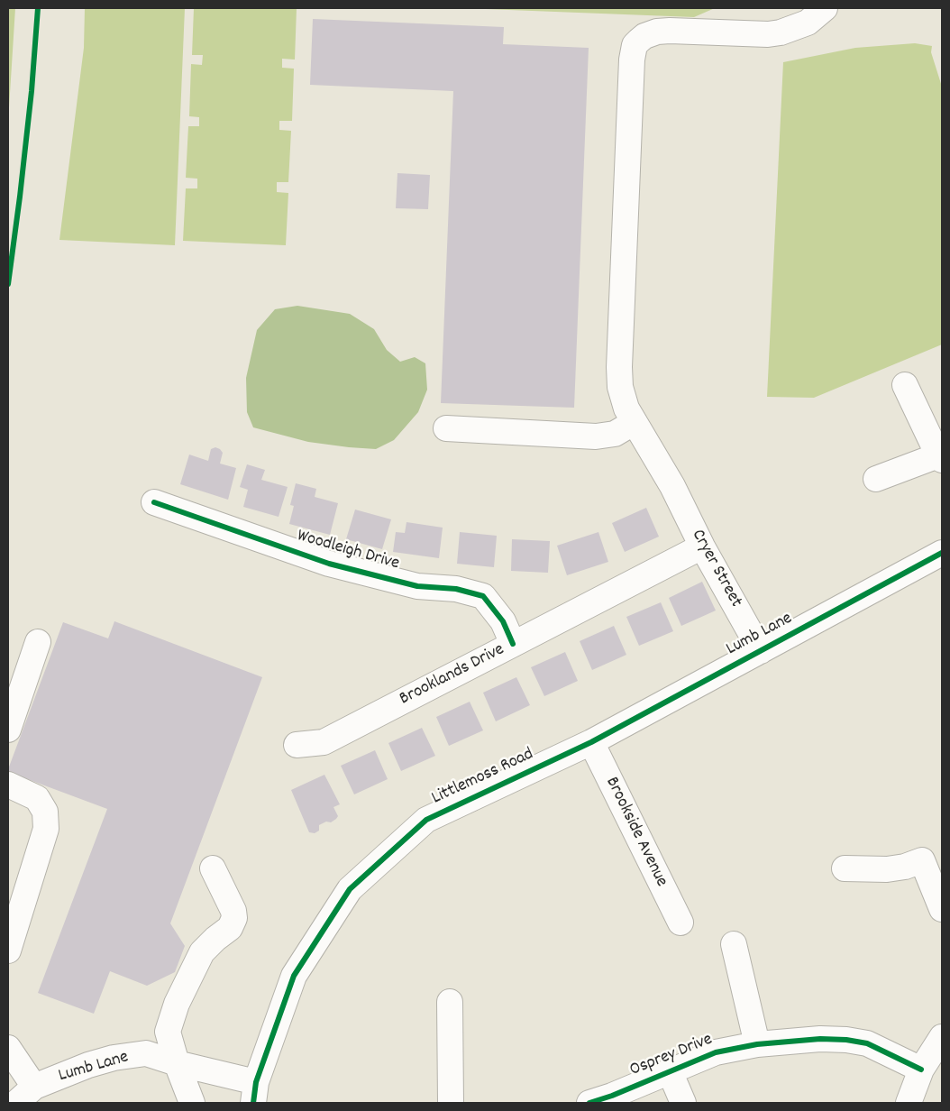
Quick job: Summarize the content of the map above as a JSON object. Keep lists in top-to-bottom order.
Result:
{
  "streets": {
    "street": [
      "Woodleigh Drive",
      "Cryer Street",
      "Lumb Lane",
      "Brooklands Drive",
      "Littlemoss Road",
      "Brookside Avenue",
      "Osprey Drive"
    ]
  },
  "crossings": [
    ["Woodleigh Drive", "Brooklands Drive"],
    ["Cryer Street", "Lumb Lane"],
    ["Cryer Street", "Brooklands Drive"],
    ["Lumb Lane", "Littlemoss Road"],
    ["Lumb Lane", "Brookside Avenue"],
    ["Littlemoss Road", "Brookside Avenue"]
  ]
}
